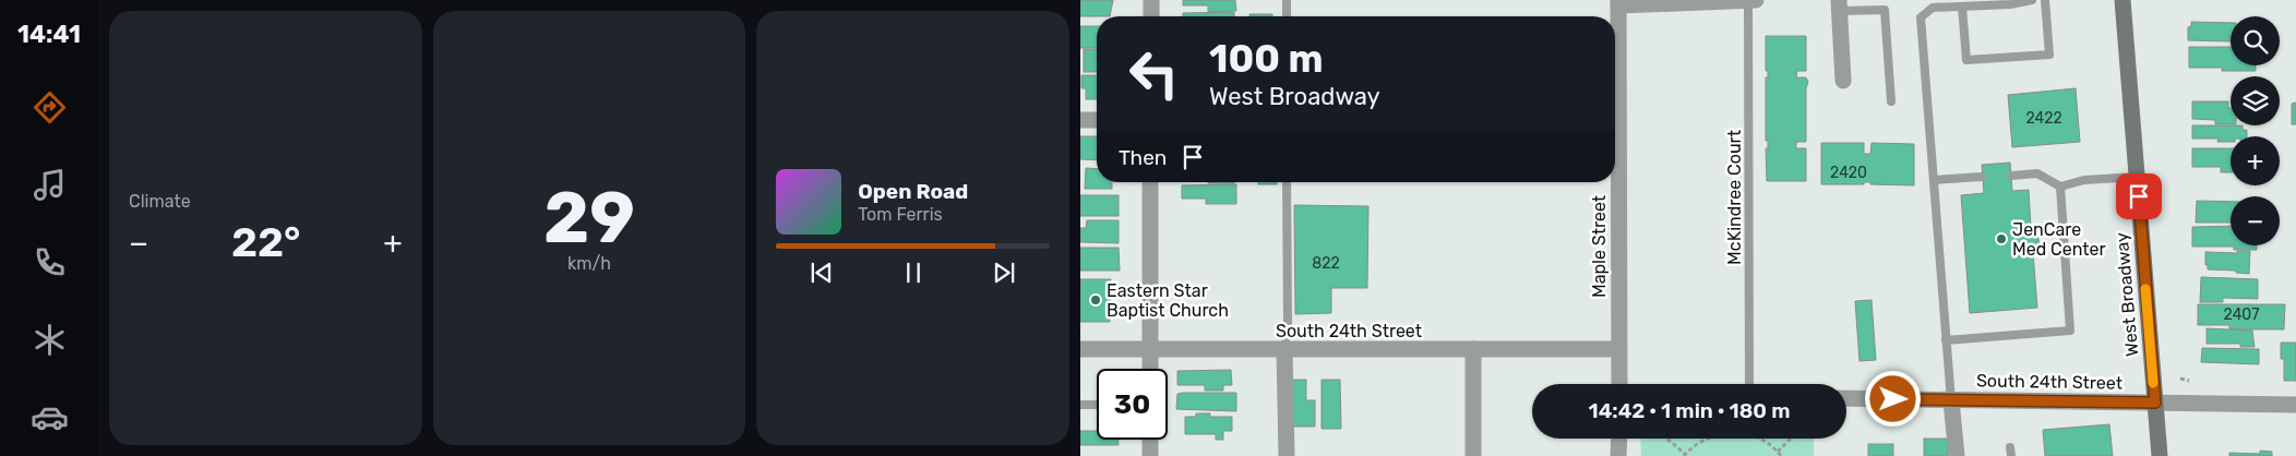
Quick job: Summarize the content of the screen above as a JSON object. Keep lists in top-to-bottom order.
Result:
{
  "streets": {
    "street": ["Maple Street", "West Broadway", "South 24th Street"],
    "lane": ["McKindree Court"]
  },
  "crossings": [
    ["Maple Street", "South 24th Street"],
    ["West Broadway", "South 24th Street"]
  ],
  "places": ["JenCare Med Center", "Eastern Star Baptist Church"],
  "house_numbers": [
    "2422",
    "2420",
    "822",
    "2407"
  ],
  "page": {
    "tabs": "14:41",
    "tile": [
      "Climate",
      ["29", "km/h"]
    ],
    "map_buttons": ["+", "−"],
    "turn": ["100 m", "West Broadway"],
    "then": "Then",
    "song": ["Open Road", "Tom Ferris"],
    "heat": ["−", "22°", "+"],
    "limit": "30",
    "trip": "14:42 · 1 min · 180 m"
  }
}
